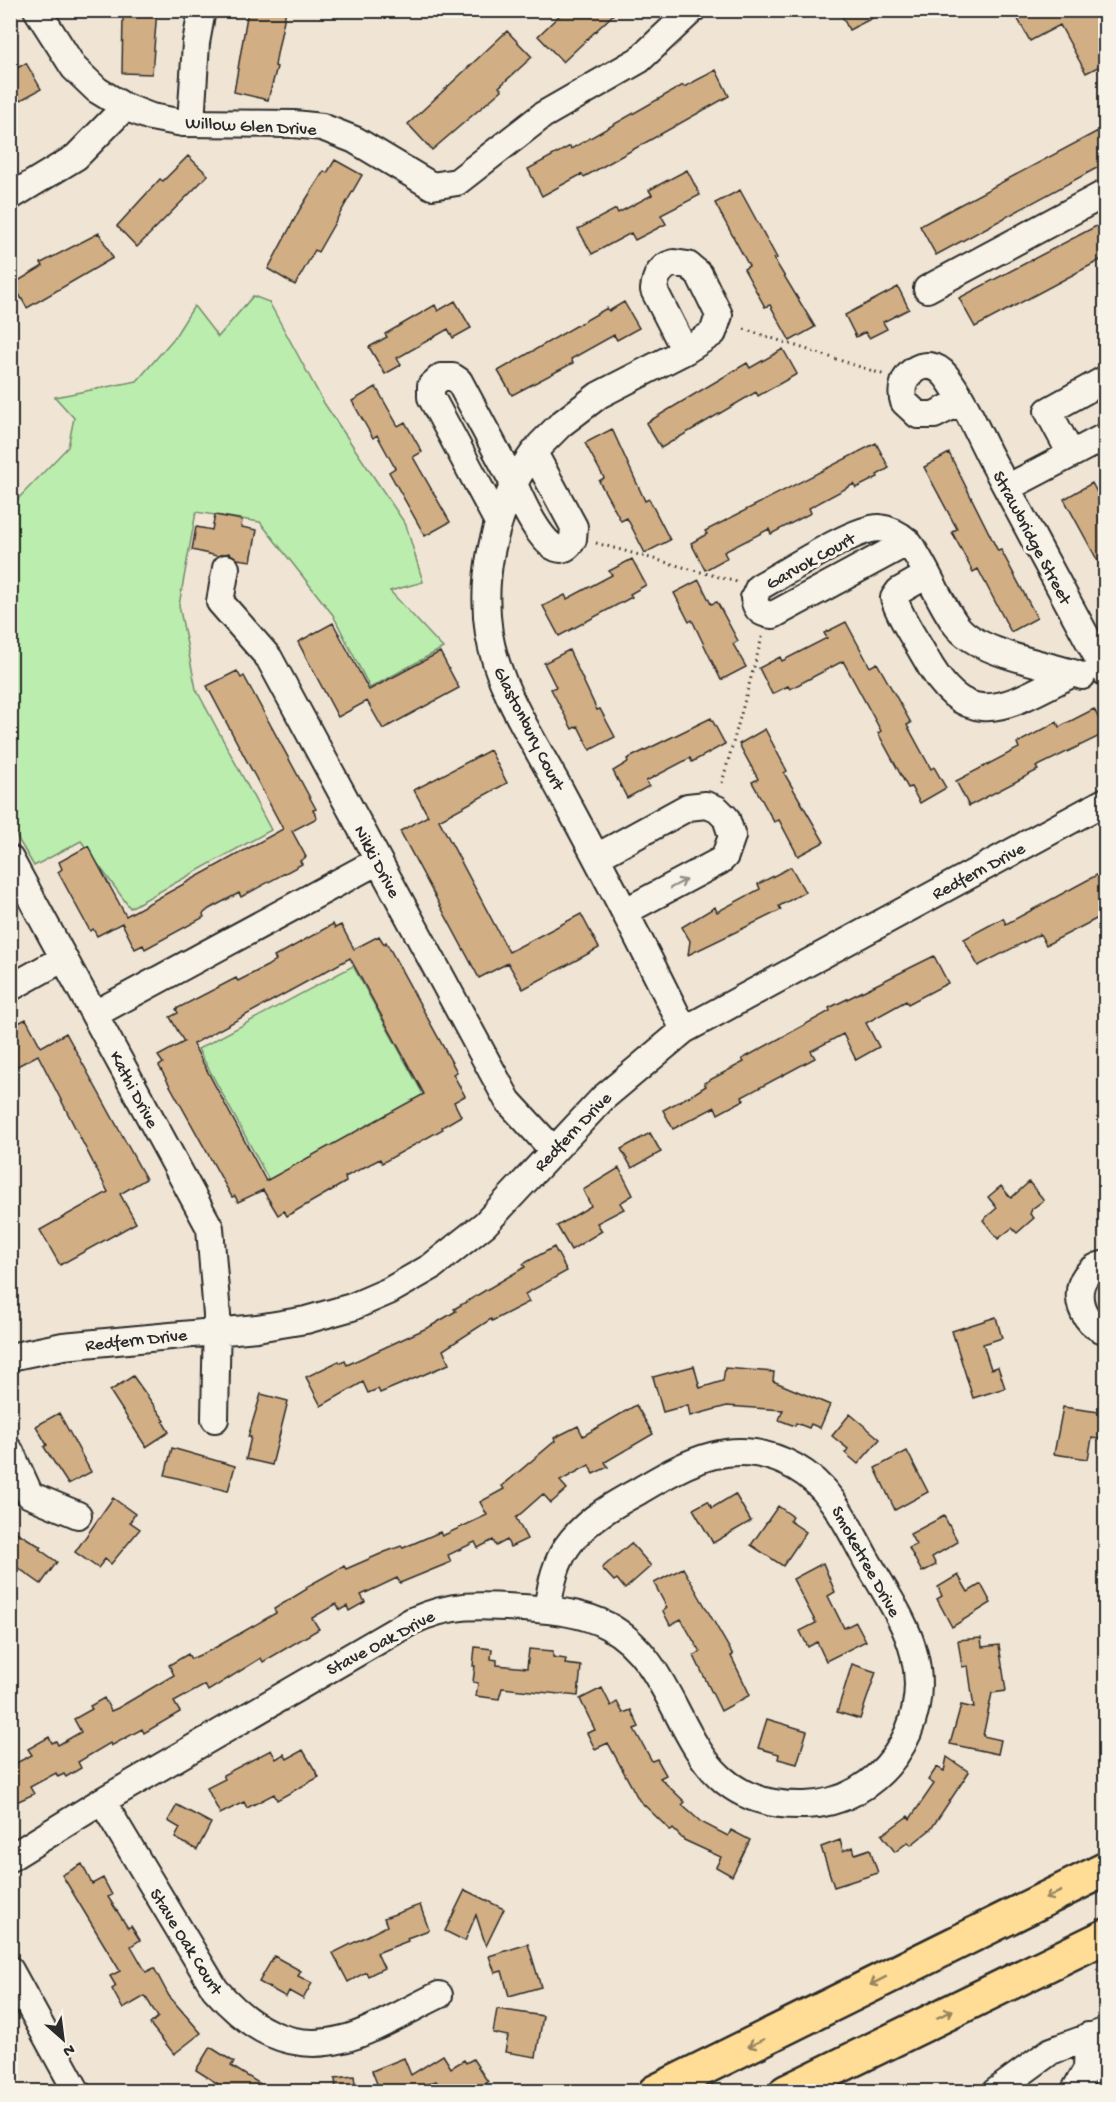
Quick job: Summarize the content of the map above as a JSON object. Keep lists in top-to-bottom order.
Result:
{
  "streets": {
    "street": [
      "Willow Glen Drive",
      "Strawbridge Street",
      "Garvok Court",
      "Glastonbury Court",
      "Nikki Drive",
      "Redfern Drive",
      "Kathi Drive",
      "Smoketree Drive",
      "Stave Oak Drive",
      "Stave Oak Court"
    ]
  },
  "crossings": [
    ["Glastonbury Court", "Redfern Drive"],
    ["Nikki Drive", "Redfern Drive"],
    ["Redfern Drive", "Kathi Drive"],
    ["Smoketree Drive", "Stave Oak Drive"],
    ["Stave Oak Drive", "Stave Oak Court"]
  ],
  "north": "bottom right"
}
